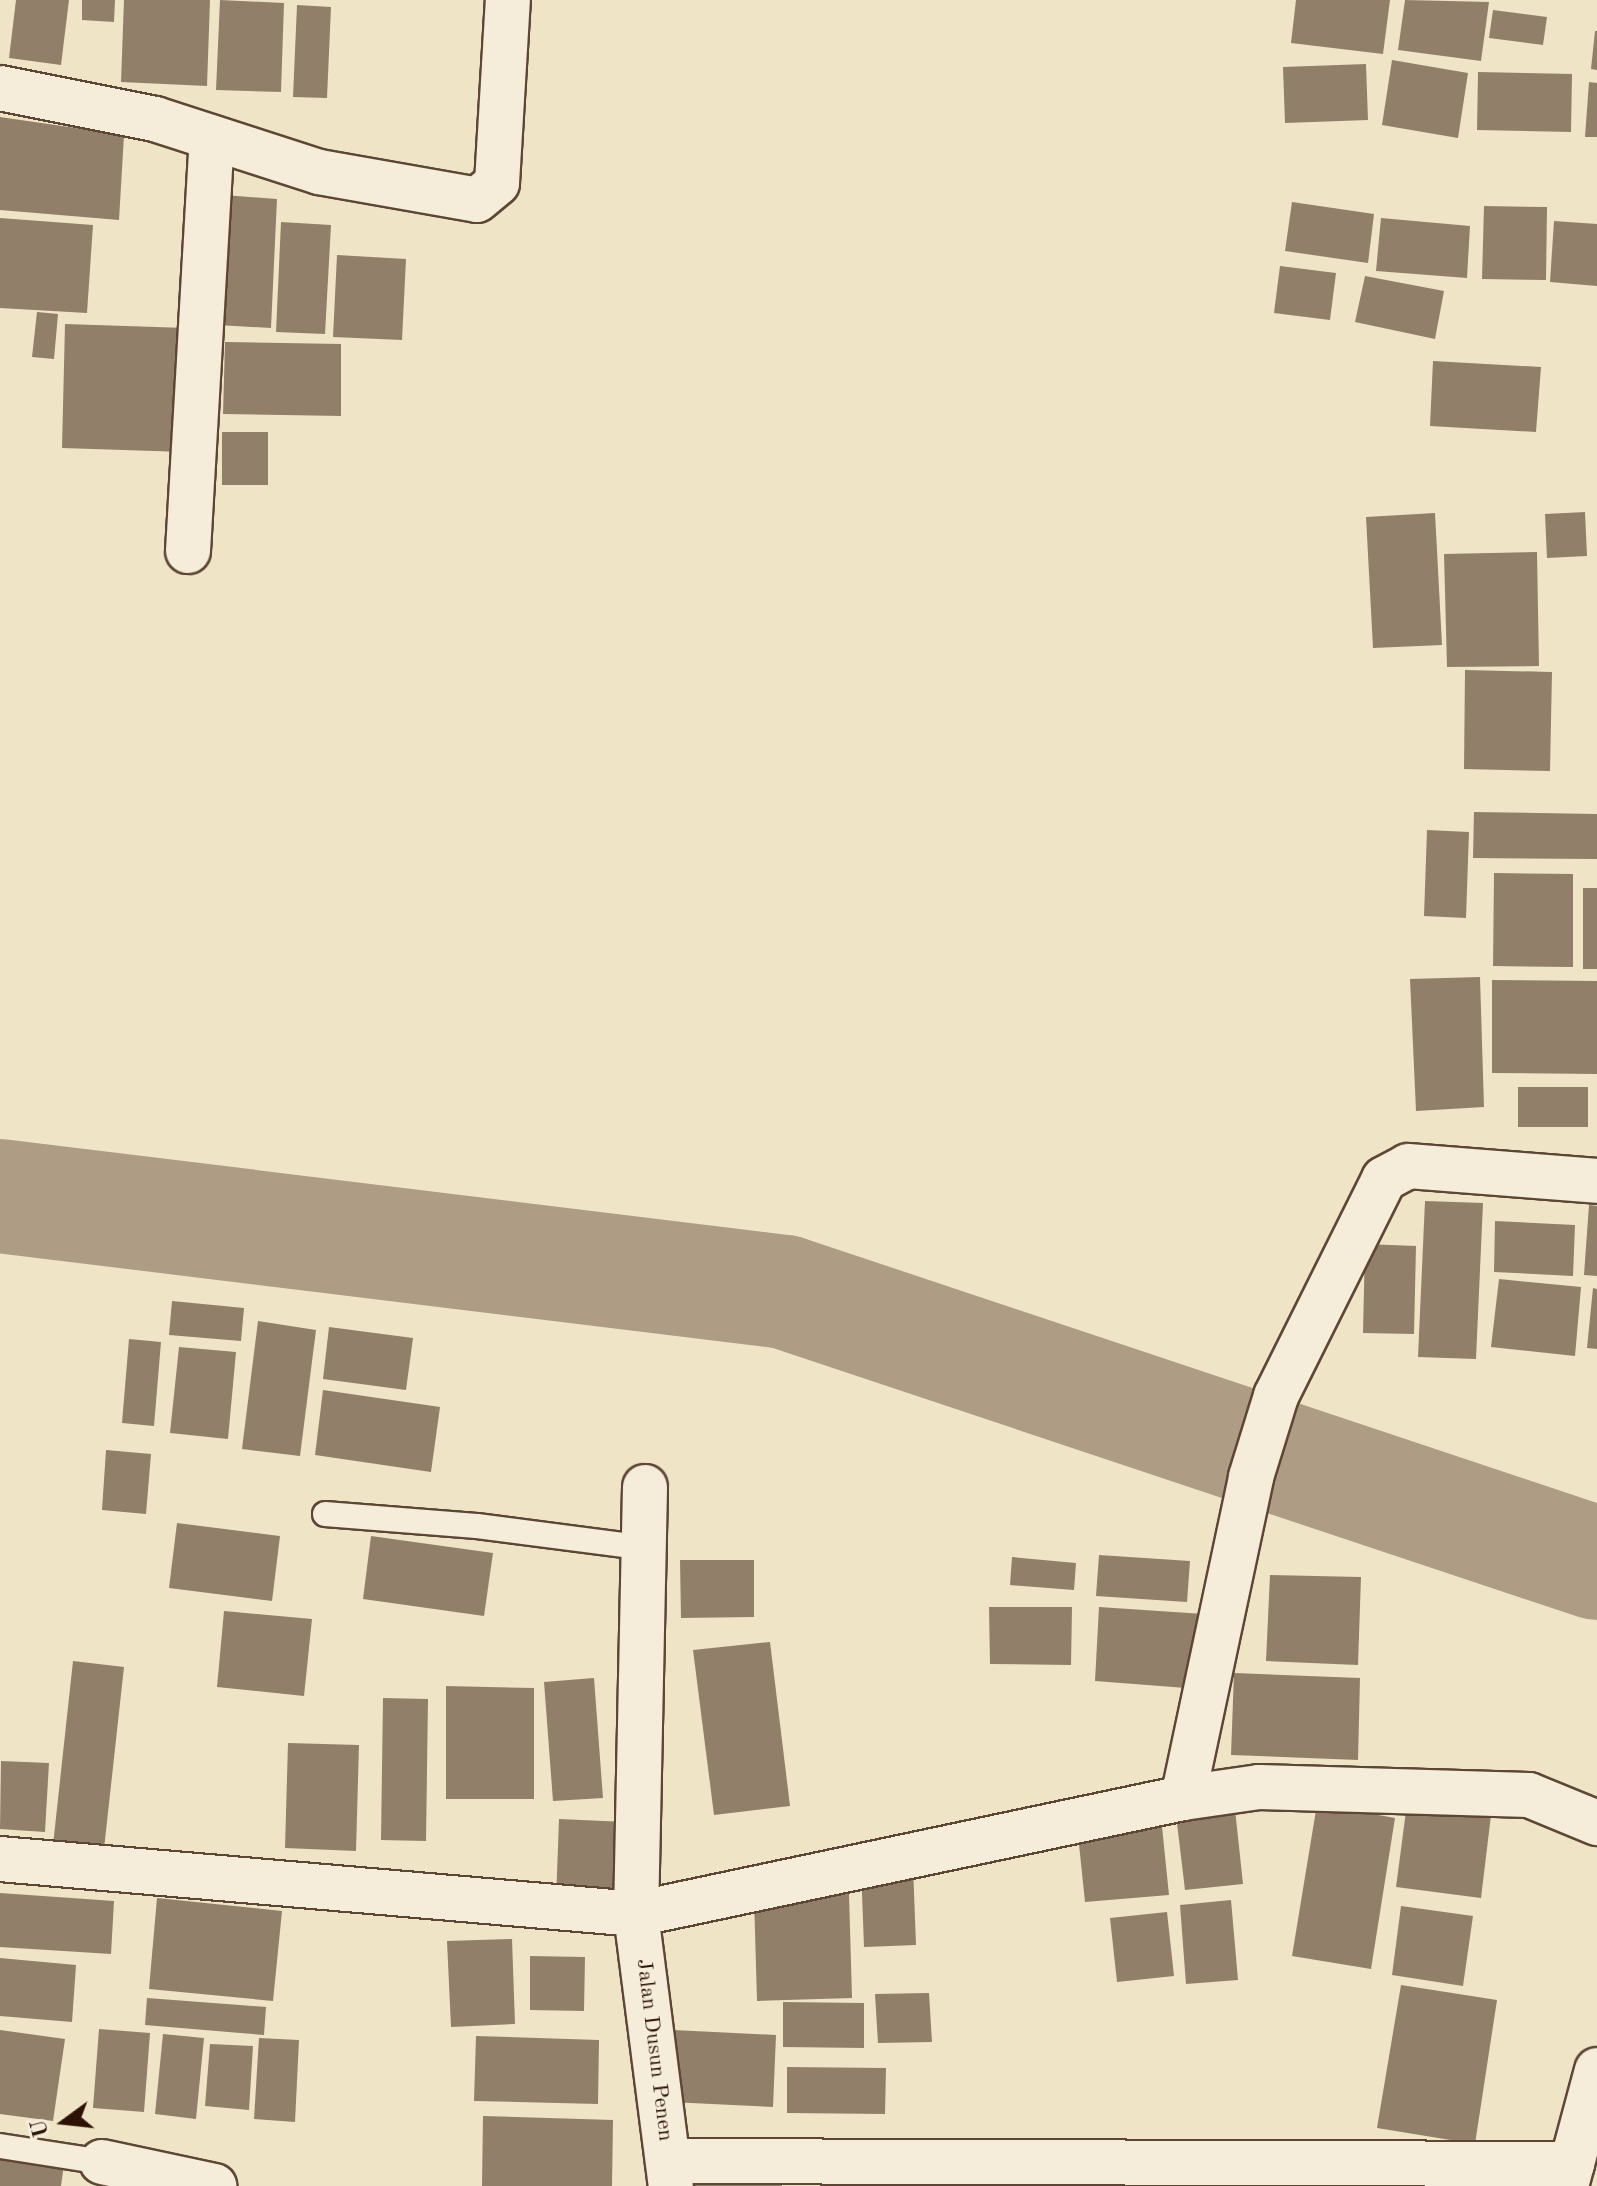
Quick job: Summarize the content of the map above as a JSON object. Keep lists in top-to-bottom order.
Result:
{
  "streets": {
    "street": ["Jalan Dusun Penen"]
  },
  "north": "left"
}
